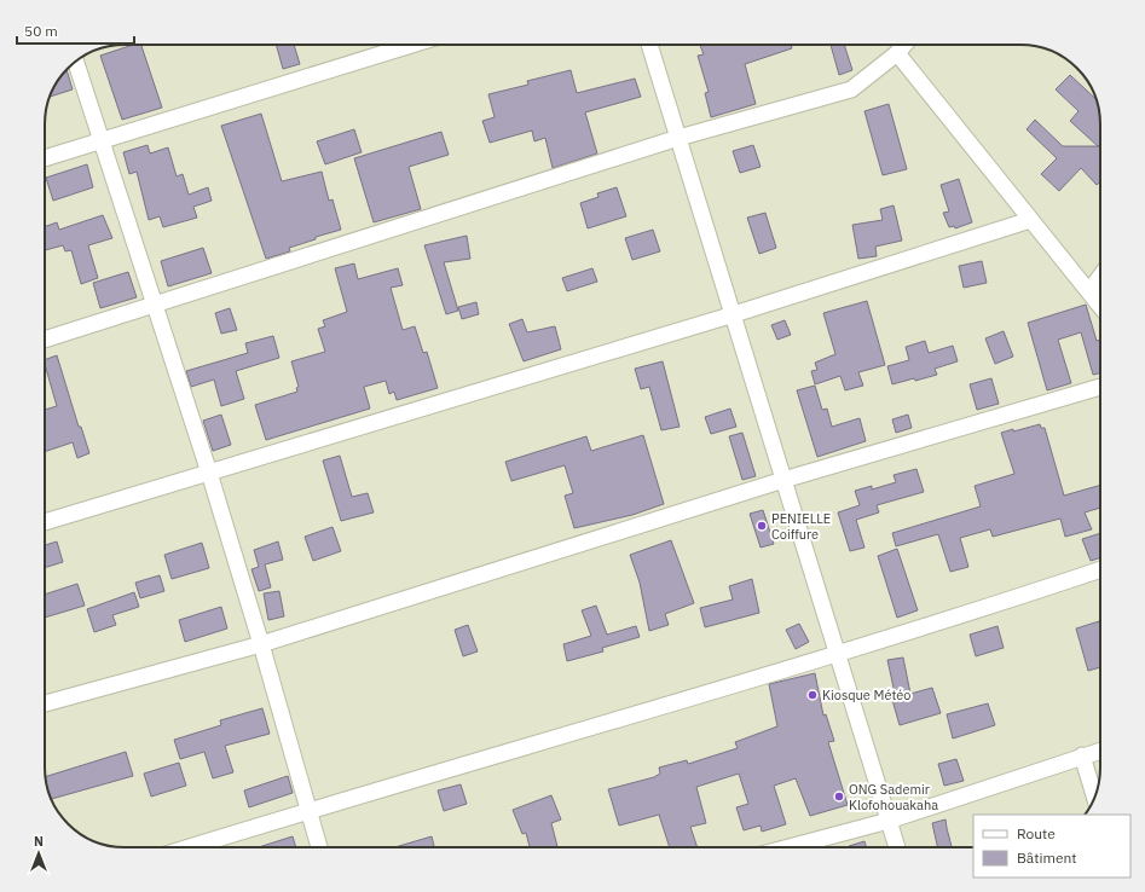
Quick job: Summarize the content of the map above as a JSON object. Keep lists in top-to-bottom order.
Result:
{
  "places": ["PENIELLE Coiffure", "Kiosque Météo", "ONG Sademir Klofohouakaha"],
  "legend": ["Route", "Bâtiment"],
  "scale_bar": "50 m",
  "north": "top"
}
